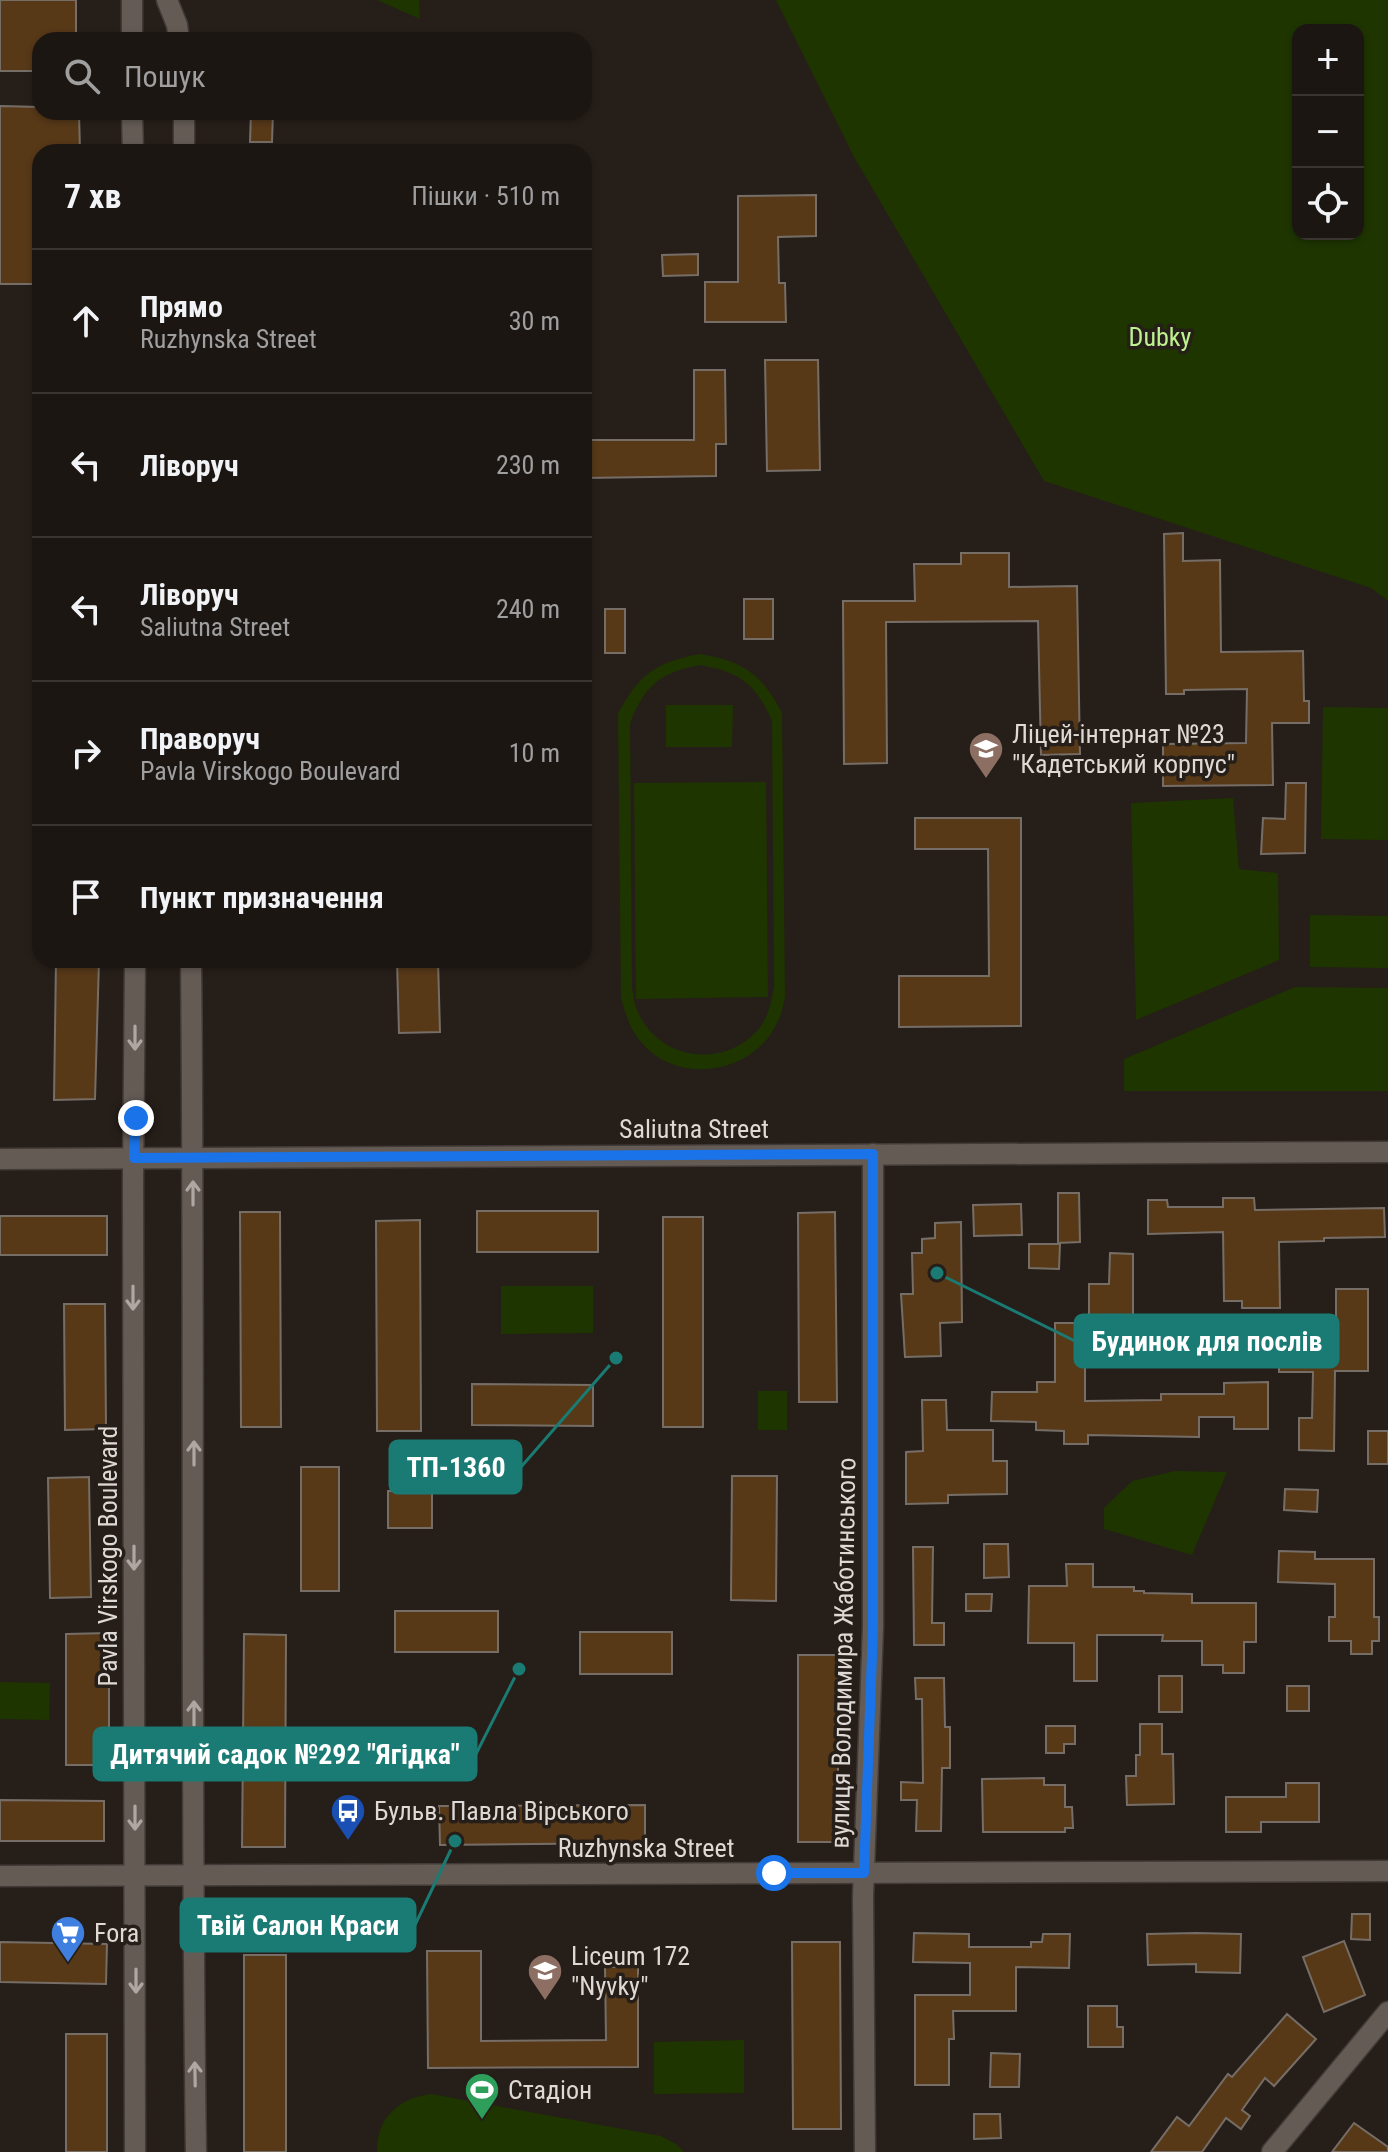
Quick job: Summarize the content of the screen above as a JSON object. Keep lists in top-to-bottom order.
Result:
{
  "streets": {
    "street": [
      "Saliutna Street",
      "Pavla Virskogo Boulevard",
      "вулиця Володимира Жаботинського",
      "Ruzhynska Street"
    ]
  },
  "crossings": [
    ["Saliutna Street", "Pavla Virskogo Boulevard"],
    ["Saliutna Street", "вулиця Володимира Жаботинського"],
    ["Pavla Virskogo Boulevard", "Ruzhynska Street"],
    ["вулиця Володимира Жаботинського", "Ruzhynska Street"]
  ],
  "parks": ["Dubky"],
  "places": {
    "school or university": ["Ліцей-інтернат №23 \"Кадетський корпус\"", "Liceum 172 \"Nyvky\""],
    "other": [
      "Будинок для послів",
      "ТП-1360",
      "Дитячий садок №292 \"Ягідка\"",
      "Твій Салон Краси"
    ],
    "bus stop": ["Бульв. Павла Вірського"],
    "supermarket": ["Fora"],
    "sports": ["Стадіон"]
  },
  "page": {
    "map_buttons": ["+", "−"],
    "search": "Пошук",
    "heading": ["7 хв", "Пішки · 510 m"],
    "list": [
      ["Прямо", "Ruzhynska Street", "30 m"],
      ["Ліворуч", "230 m"],
      ["Ліворуч", "Saliutna Street", "240 m"],
      ["Праворуч", "Pavla Virskogo Boulevard", "10 m"],
      "Пункт призначення"
    ]
  }
}
